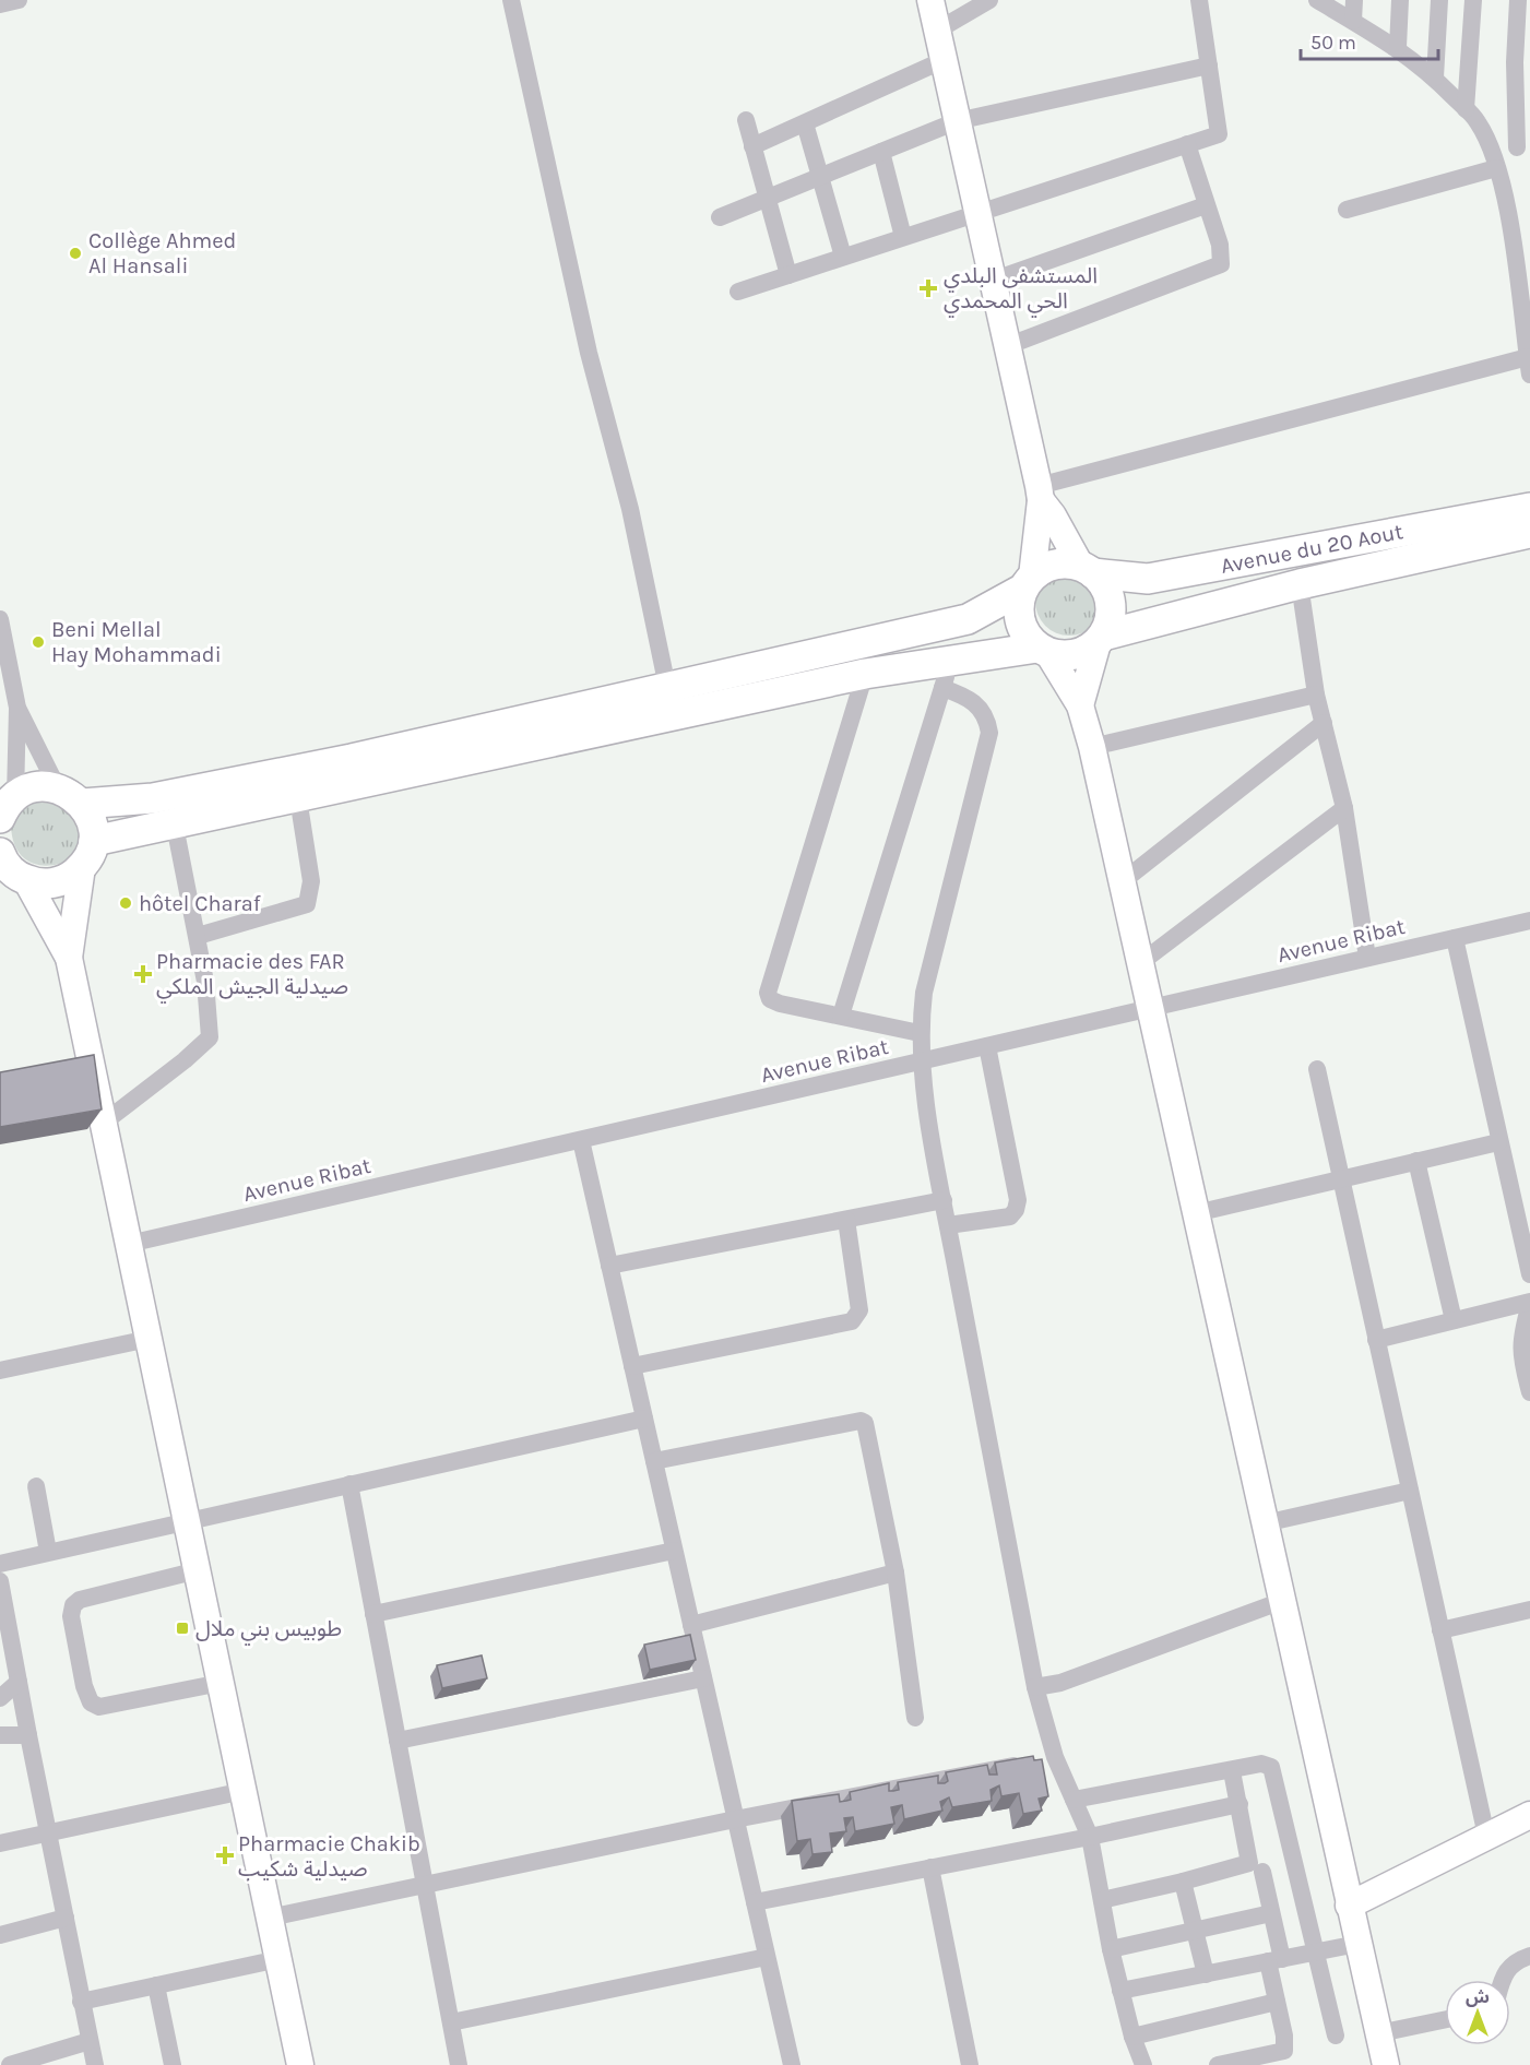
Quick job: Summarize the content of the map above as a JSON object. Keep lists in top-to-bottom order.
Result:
{
  "streets": {
    "main road": ["Avenue du 20 Aout"],
    "street": ["Avenue Ribat"]
  },
  "places": {
    "other": ["Collège Ahmed Al Hansali", "Beni Mellal Hay Mohammadi", "hôtel Charaf"],
    "health": ["المستشفى البلدي الحي المحمدي", "Pharmacie des FAR صيدلية الجيش الملكي", "Pharmacie Chakib صيدلية شكيب"],
    "transit": ["طوبيس بني ملال"]
  },
  "scale_bar": "50 m",
  "north": "top"
}
